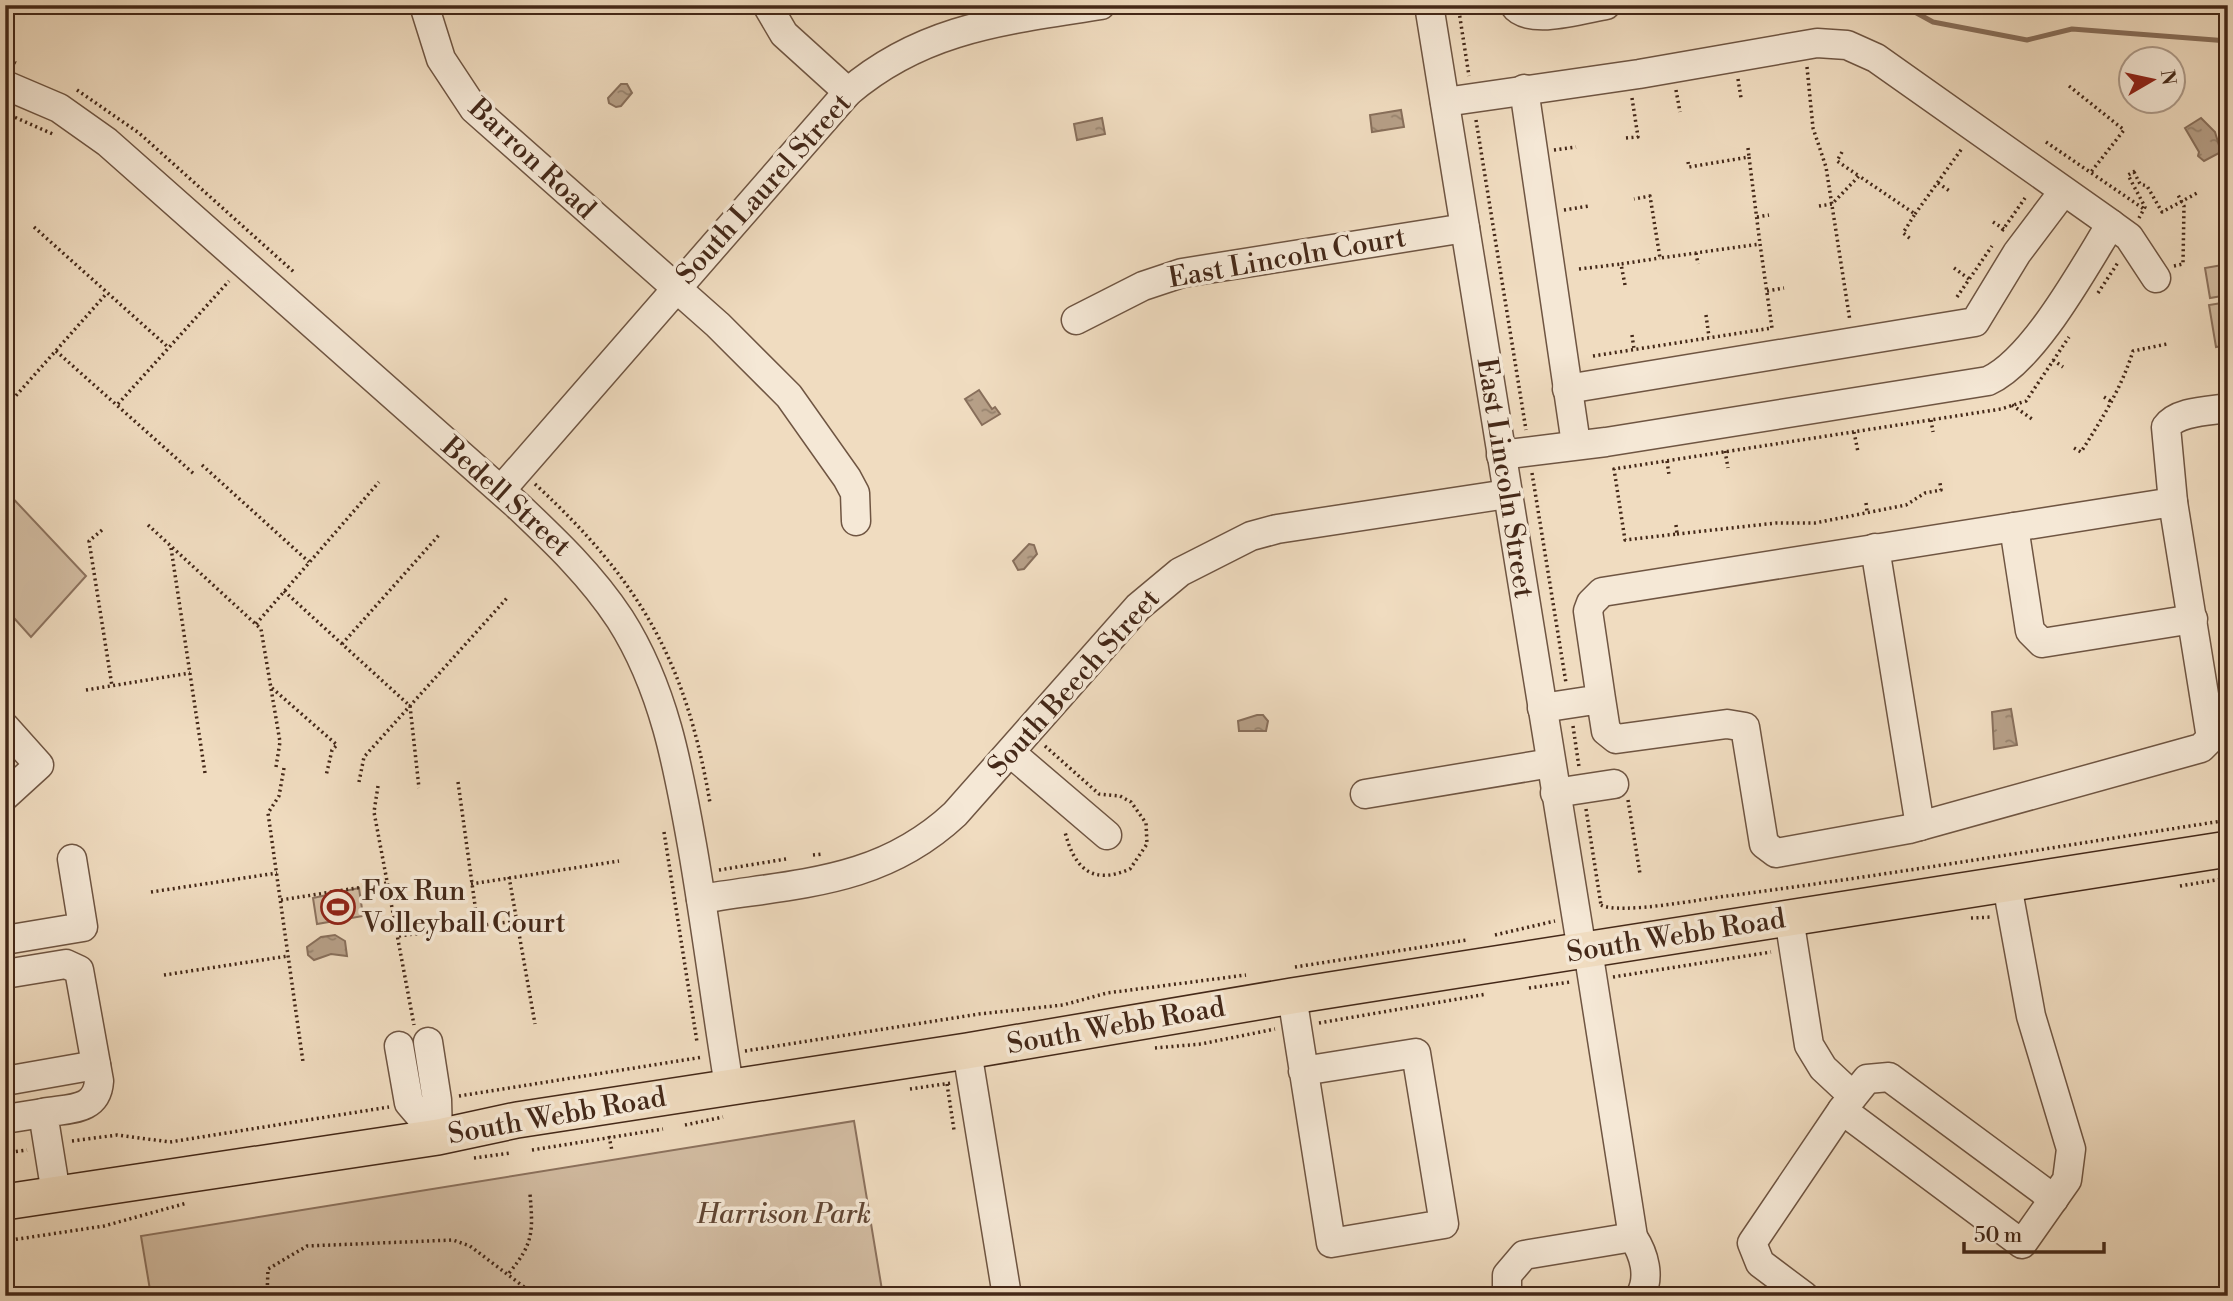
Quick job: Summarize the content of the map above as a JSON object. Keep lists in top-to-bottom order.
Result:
{
  "streets": {
    "main road": ["South Webb Road"],
    "street": [
      "Barron Road",
      "South Laurel Street",
      "East Lincoln Court",
      "East Lincoln Street",
      "Bedell Street",
      "South Beech Street"
    ]
  },
  "crossings": [
    ["Barron Road", "South Laurel Street"],
    ["South Laurel Street", "Bedell Street"],
    ["East Lincoln Court", "East Lincoln Street"],
    ["East Lincoln Street", "South Beech Street"],
    ["East Lincoln Street", "South Webb Road"],
    ["Bedell Street", "South Beech Street"],
    ["Bedell Street", "South Webb Road"]
  ],
  "parks": ["Harrison Park"],
  "places": {
    "sports": ["Fox Run Volleyball Court"]
  },
  "scale_bar": "50 m",
  "north": "right"
}
